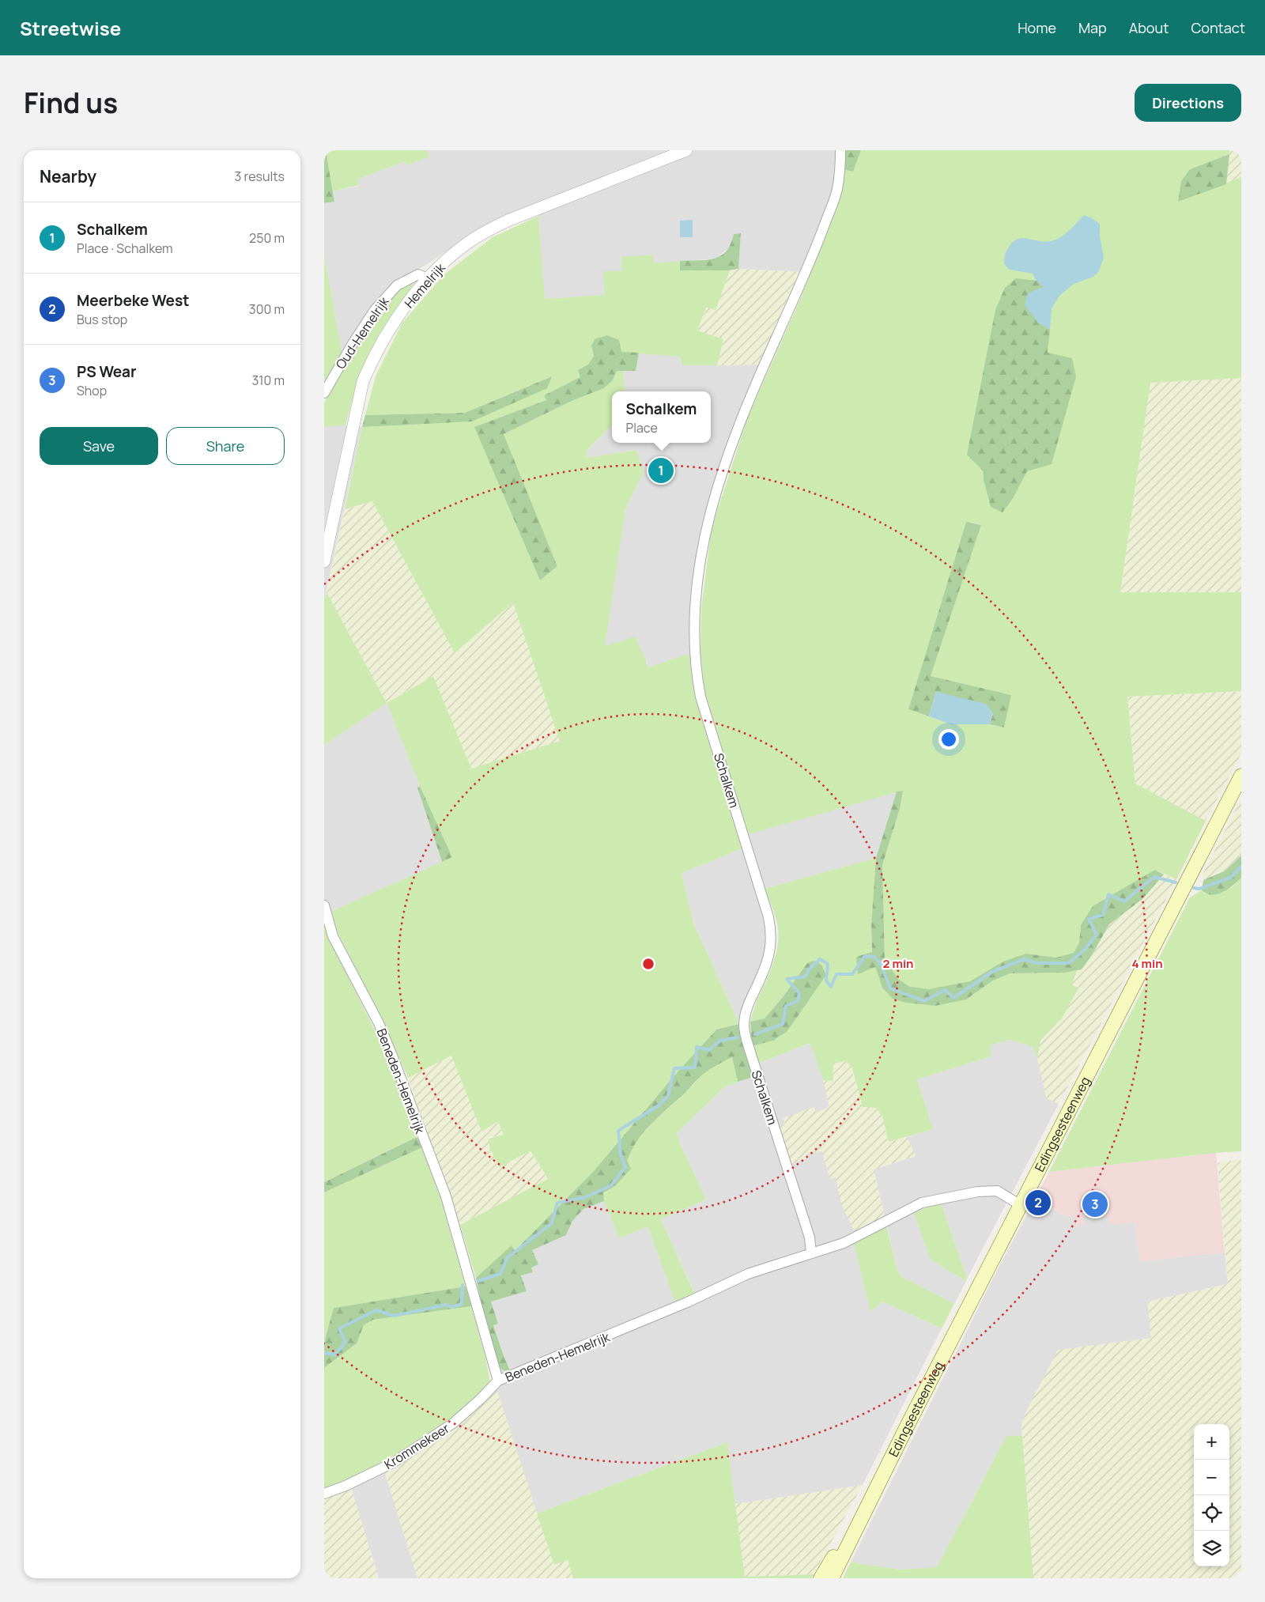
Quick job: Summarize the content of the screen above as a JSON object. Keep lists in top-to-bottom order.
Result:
{
  "streets": {
    "main road": ["Edingsesteenweg"],
    "street": [
      "Hemelrijk",
      "Oud-Hemelrijk",
      "Schalkem",
      "Beneden-Hemelrijk",
      "Krommekeer"
    ]
  },
  "crossings": [
    ["Hemelrijk", "Oud-Hemelrijk"],
    ["Schalkem", "Beneden-Hemelrijk"],
    ["Beneden-Hemelrijk", "Edingsesteenweg"],
    ["Beneden-Hemelrijk", "Krommekeer"]
  ],
  "page": {
    "header": "Streetwise",
    "nav": [
      "Home",
      "Map",
      "About",
      "Contact"
    ],
    "title": "Find us",
    "buttons": [
      "Directions",
      ["Save", "Share"]
    ],
    "heading": ["Nearby", "3 results"],
    "list": [
      {
        "mark": "1",
        "name": "Schalkem",
        "note": "Place · Schalkem",
        "value": "250 m"
      },
      {
        "mark": "2",
        "name": "Meerbeke West",
        "note": "Bus stop",
        "value": "300 m"
      },
      {
        "mark": "3",
        "name": "PS Wear",
        "note": "Shop",
        "value": "310 m"
      }
    ],
    "popup": ["Schalkem", "Place"],
    "pins": ["1", "2", "3"],
    "map_buttons": ["+", "−"]
  },
  "rings": ["2 min", "4 min"]
}
